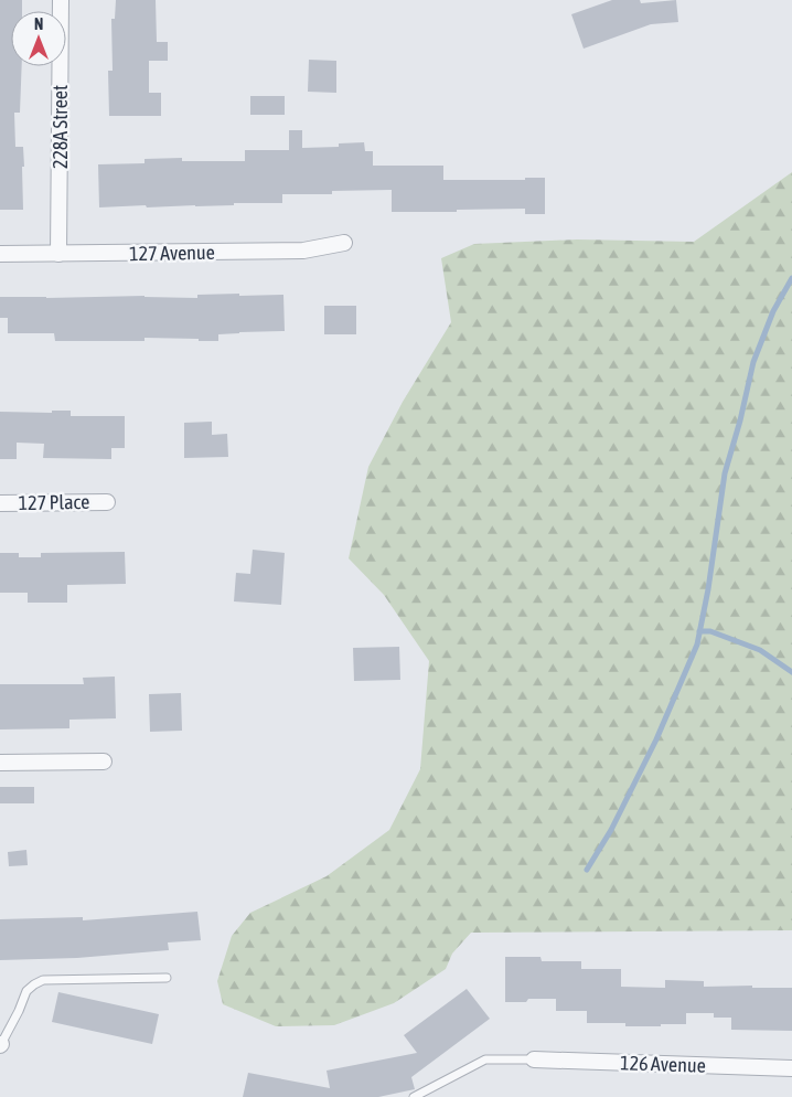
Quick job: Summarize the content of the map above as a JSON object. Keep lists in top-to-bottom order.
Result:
{
  "streets": {
    "street": [
      "228A Street",
      "127 Avenue",
      "127 Place",
      "126 Avenue"
    ]
  },
  "crossings": [
    ["228A Street", "127 Avenue"]
  ],
  "north": "top"
}
